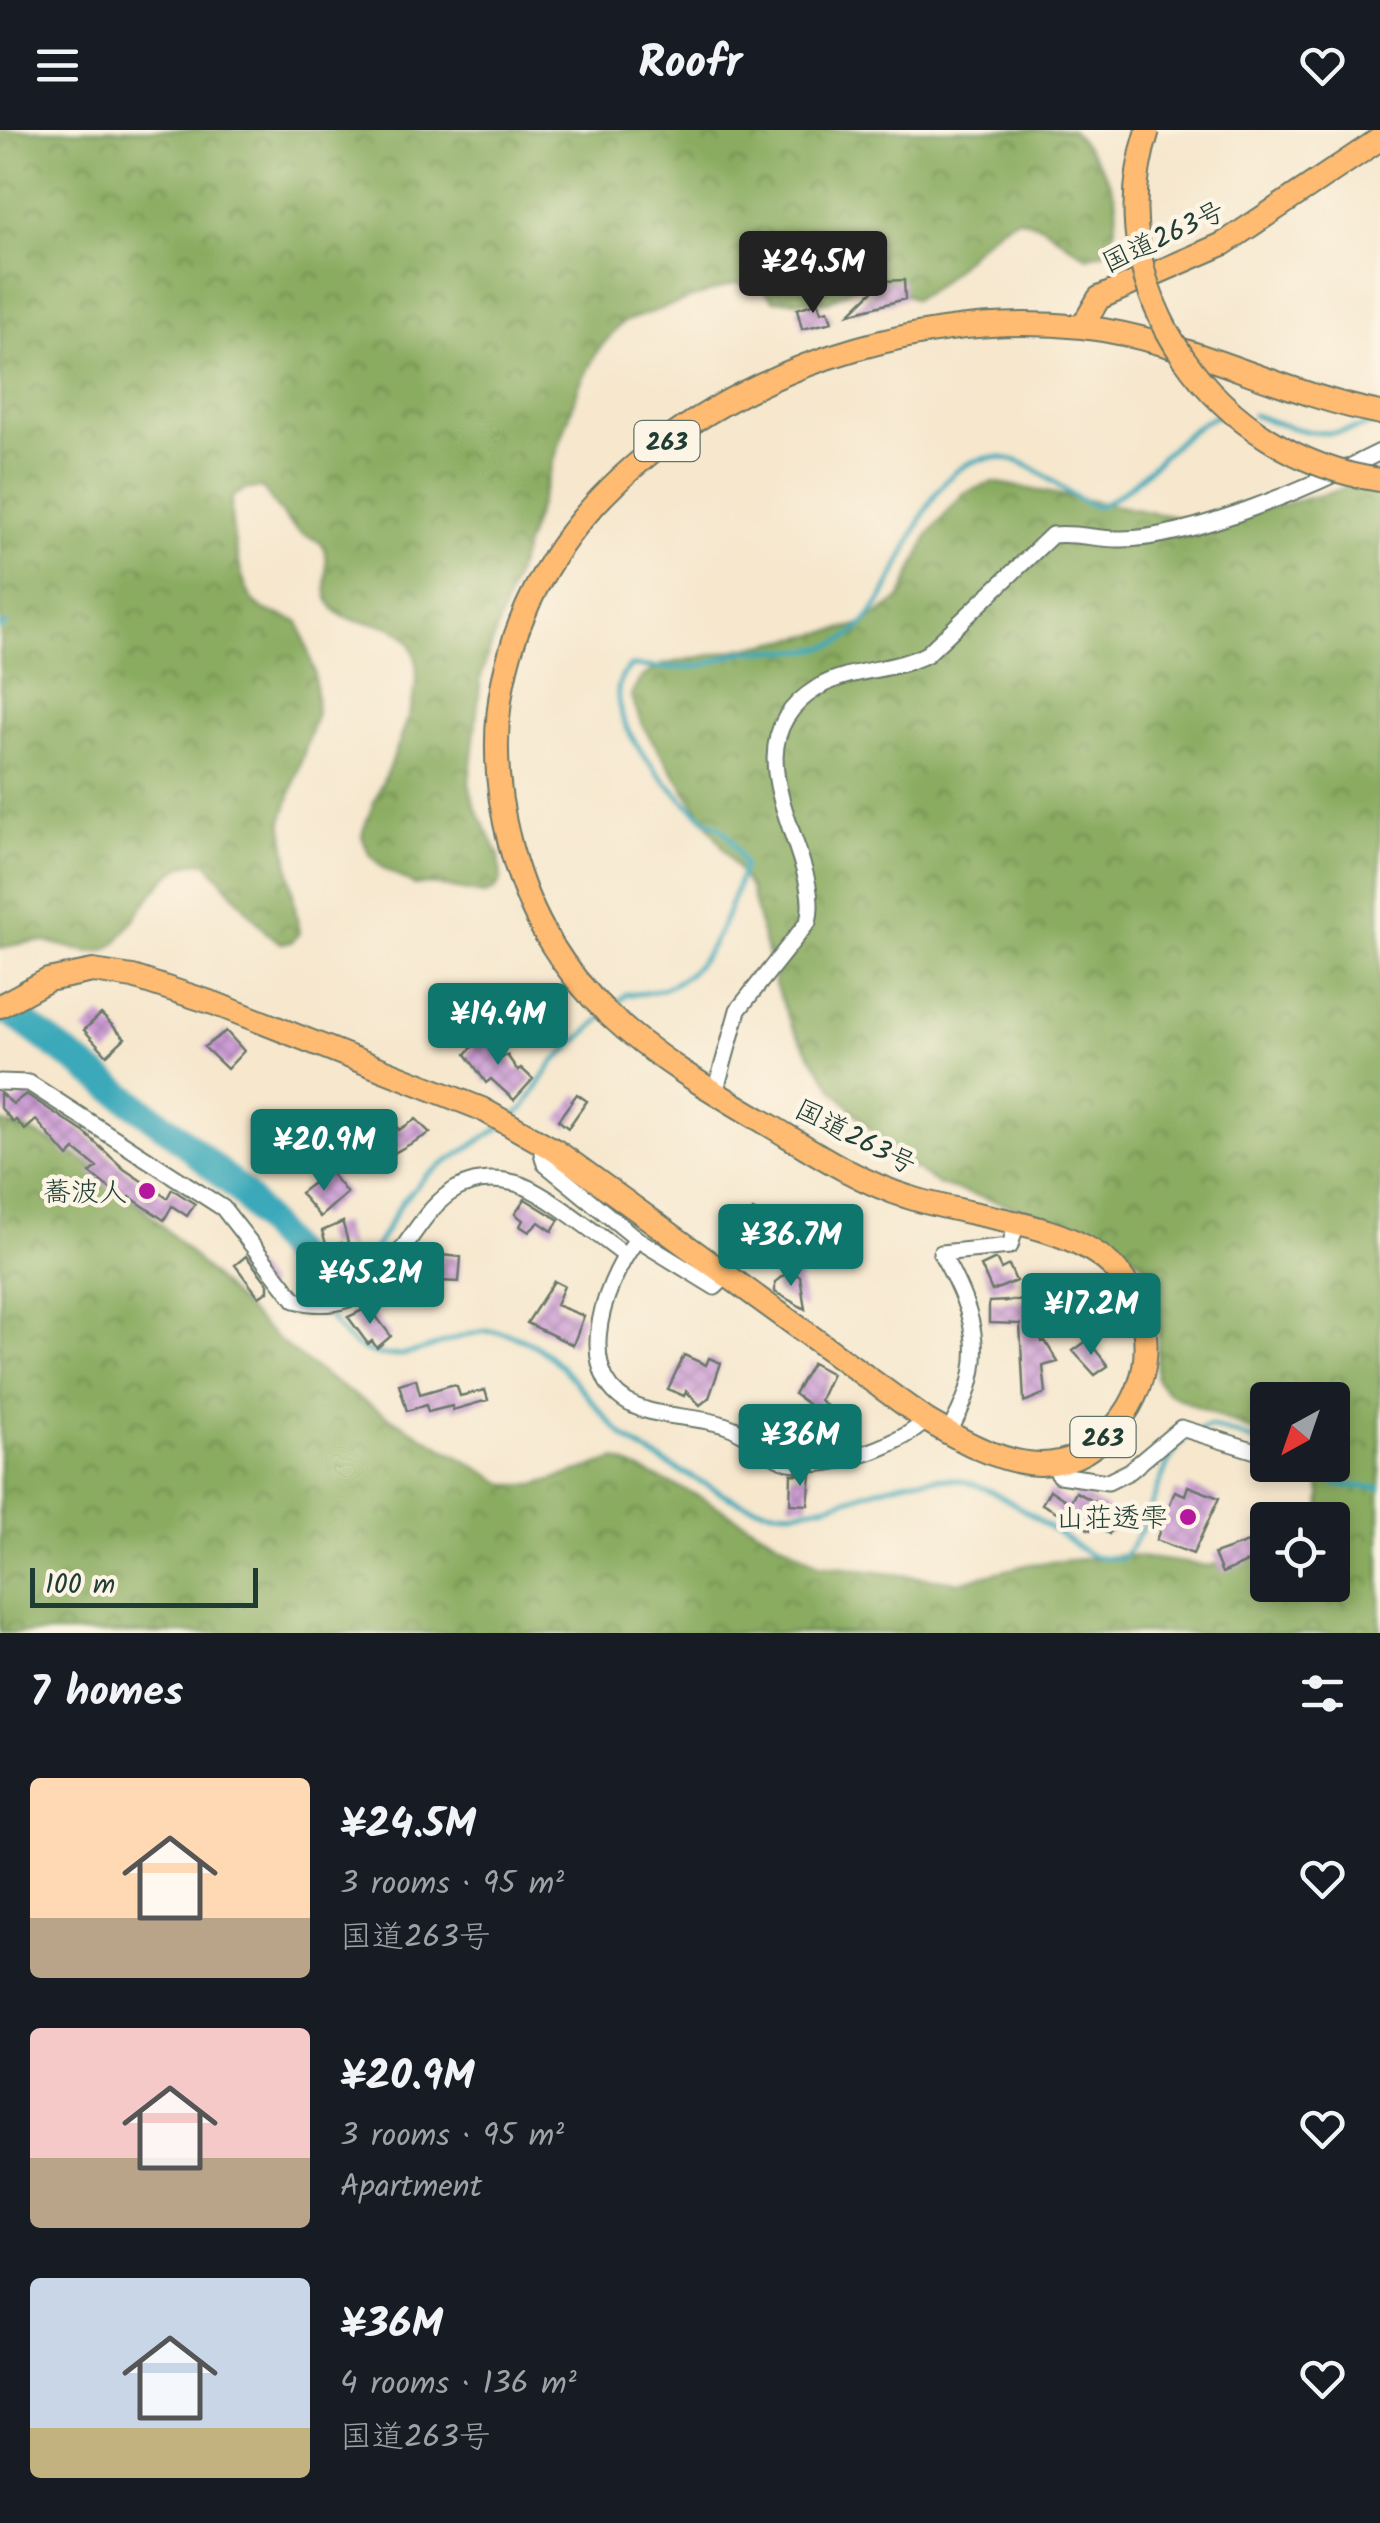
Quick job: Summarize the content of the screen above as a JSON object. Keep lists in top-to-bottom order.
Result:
{
  "streets": {
    "highway": ["国道263号", "263"]
  },
  "crossings": [
    ["国道263号", "263"]
  ],
  "places": ["蕎波人", "山荘透雫"],
  "scale_bar": "100 m",
  "north": "bottom left",
  "page": {
    "header": "Roofr",
    "price": [
      "¥24.5M",
      "¥14.4M",
      "¥20.9M",
      "¥36.7M",
      "¥45.2M",
      "¥17.2M",
      "¥36M"
    ],
    "scale": "100 m",
    "heading": "7 homes",
    "list": [
      {
        "name": "¥24.5M",
        "note": "3 rooms · 95 m² · 国道263号"
      },
      {
        "name": "¥20.9M",
        "note": "3 rooms · 95 m² · Apartment"
      },
      {
        "name": "¥36M",
        "note": "4 rooms · 136 m² · 国道263号"
      }
    ]
  }
}
